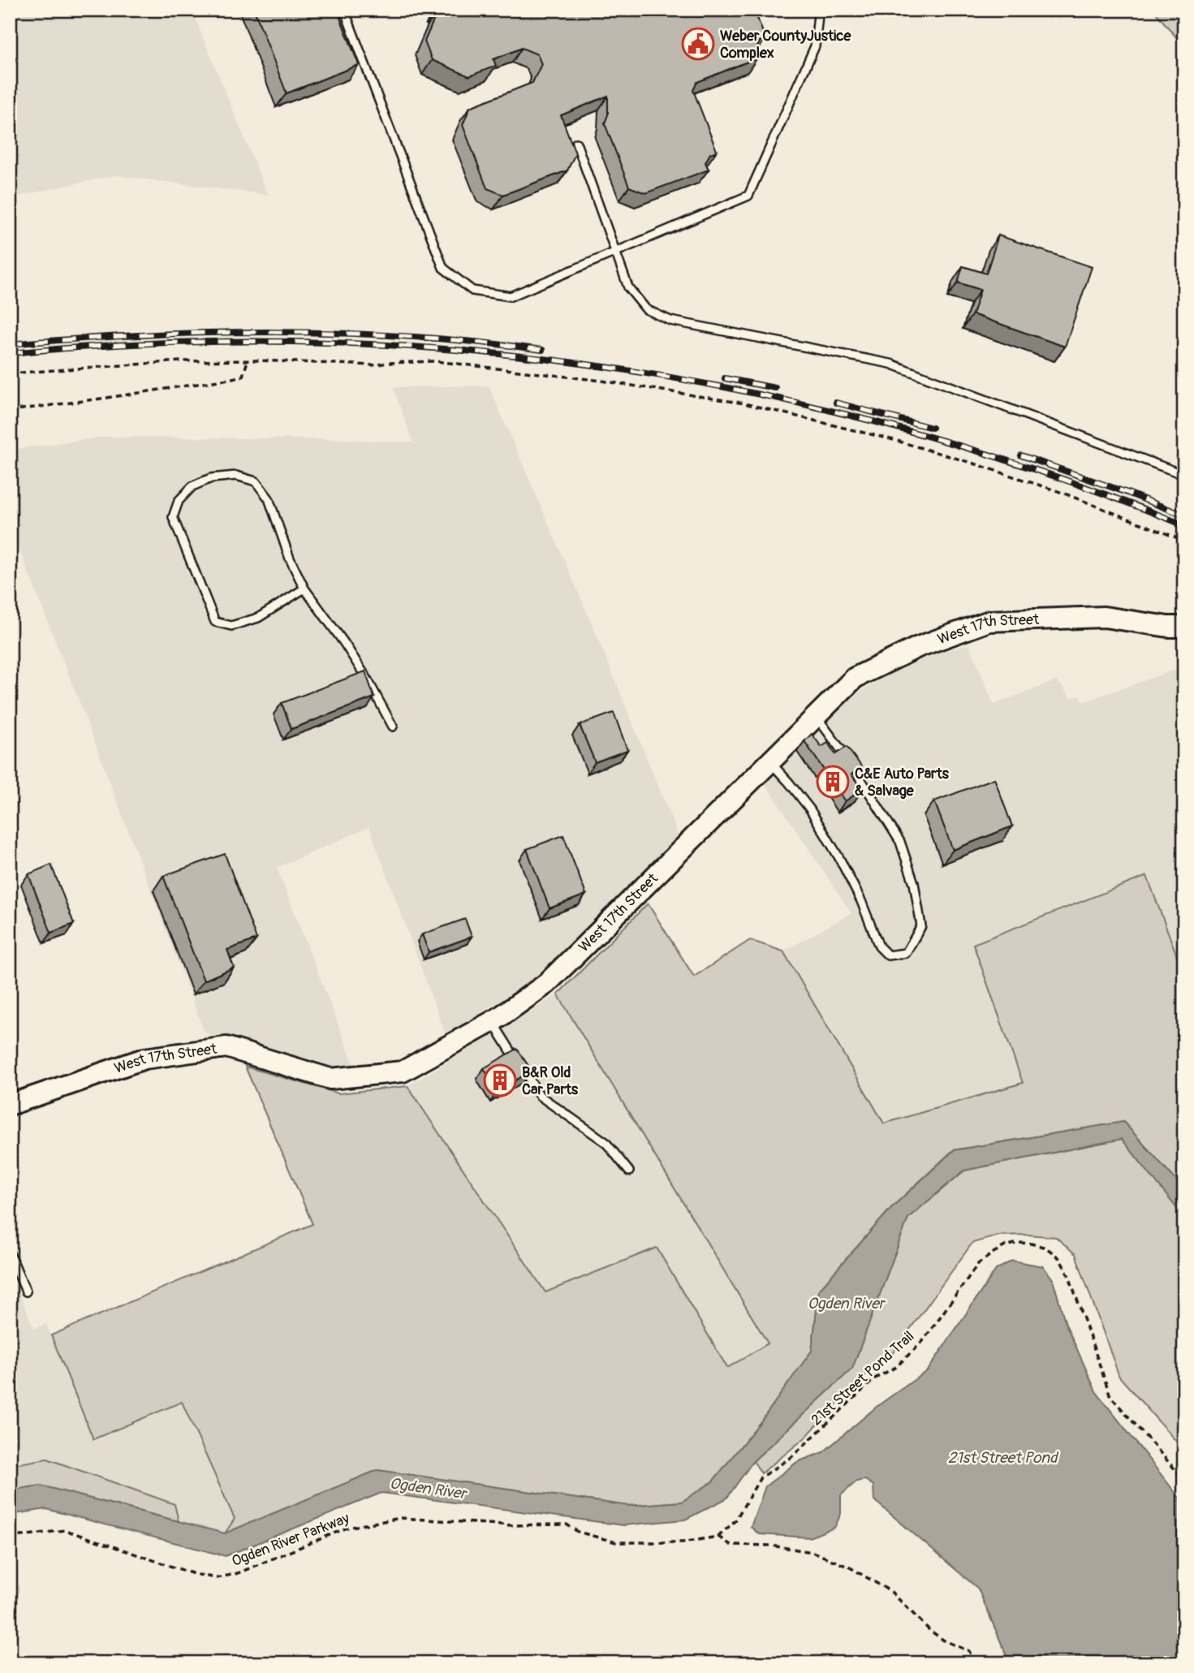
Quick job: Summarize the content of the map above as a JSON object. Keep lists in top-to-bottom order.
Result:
{
  "streets": {
    "street": ["West 17th Street"],
    "path": ["21st Street Pond Trail", "Ogden River Parkway"]
  },
  "crossings": [
    ["21st Street Pond Trail", "Ogden River Parkway"]
  ],
  "water": ["Ogden River", "21st Street Pond"],
  "places": {
    "public building": ["Weber CountyJustice Complex"],
    "building": ["C&E Auto Parts & Salvage", "B&R Old Car Parts"]
  }
}
